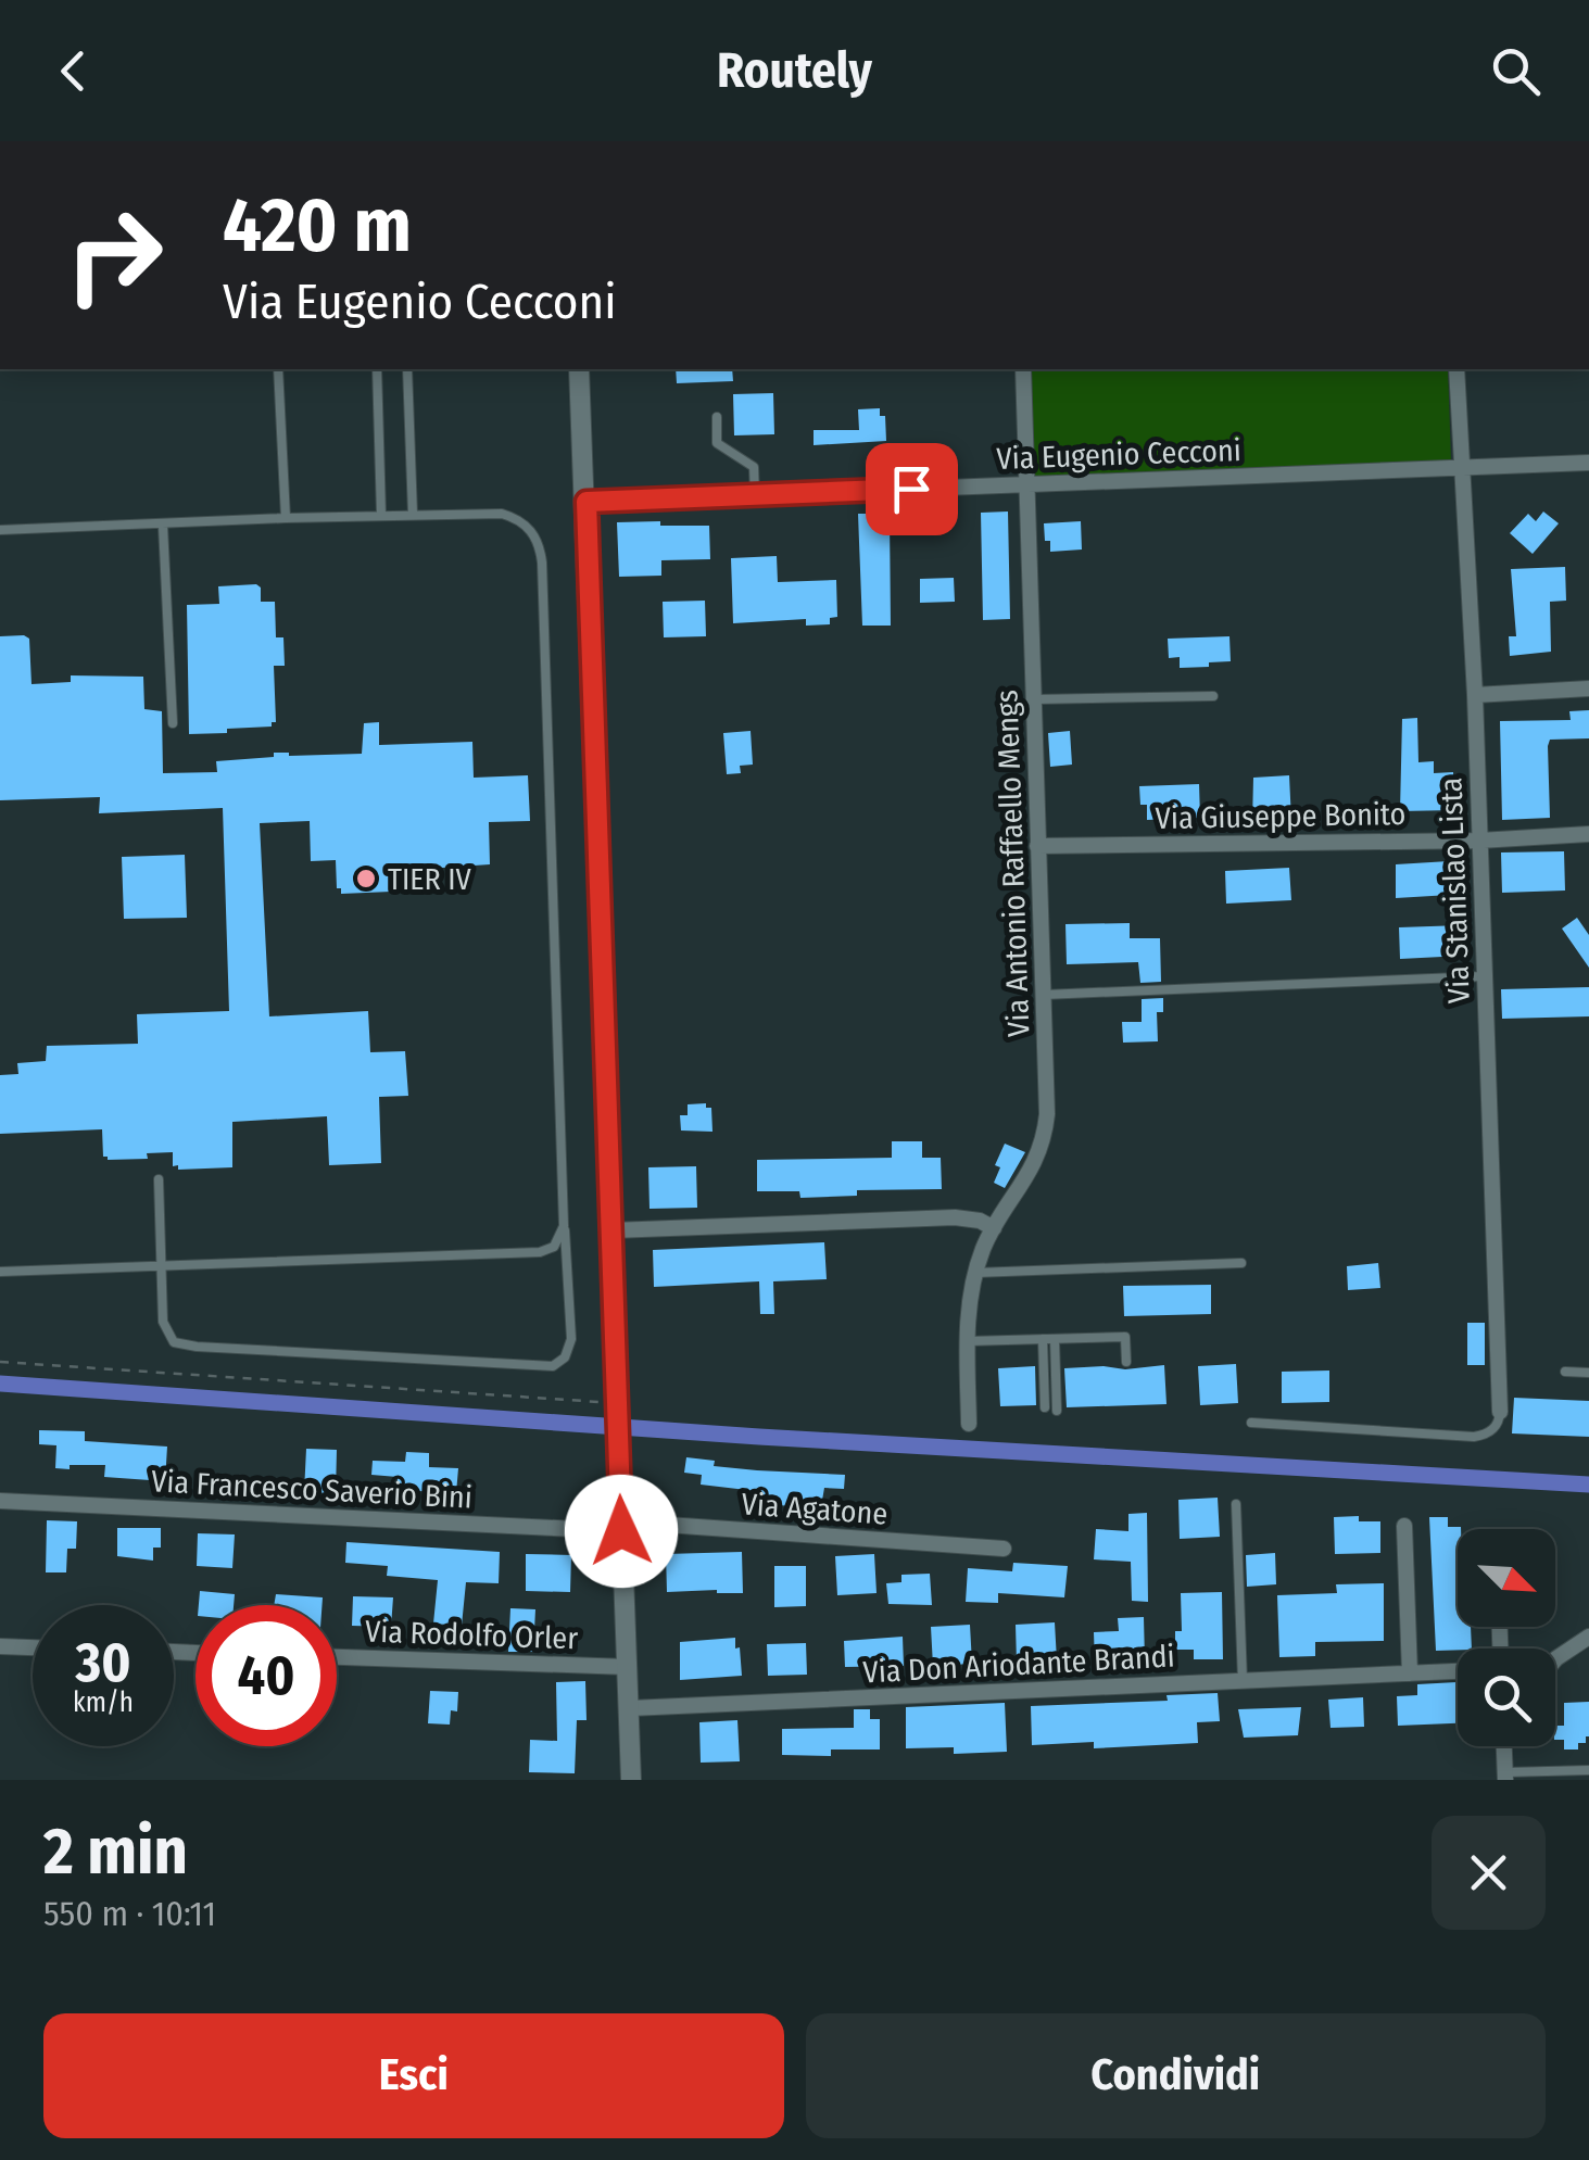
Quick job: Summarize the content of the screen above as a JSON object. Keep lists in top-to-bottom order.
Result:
{
  "streets": {
    "street": [
      "Via Eugenio Cecconi",
      "Via Giuseppe Bonito",
      "Via Antonio Raffaello Mengs",
      "Via Stanislao Lista",
      "Via Francesco Saverio Bini",
      "Via Agatone",
      "Via Rodolfo Orler",
      "Via Don Ariodante Brandi"
    ]
  },
  "crossings": [
    ["Via Eugenio Cecconi", "Via Antonio Raffaello Mengs"],
    ["Via Eugenio Cecconi", "Via Stanislao Lista"],
    ["Via Giuseppe Bonito", "Via Antonio Raffaello Mengs"],
    ["Via Giuseppe Bonito", "Via Stanislao Lista"],
    ["Via Francesco Saverio Bini", "Via Agatone"]
  ],
  "places": ["TIER IV"],
  "north": "bottom right",
  "page": {
    "header": "Routely",
    "turn": ["420 m", "Via Eugenio Cecconi"],
    "speed": "30 km/h",
    "limit": "40",
    "heading": ["2 min", "550 m · 10:11"],
    "buttons": ["Esci", "Condividi"]
  }
}
